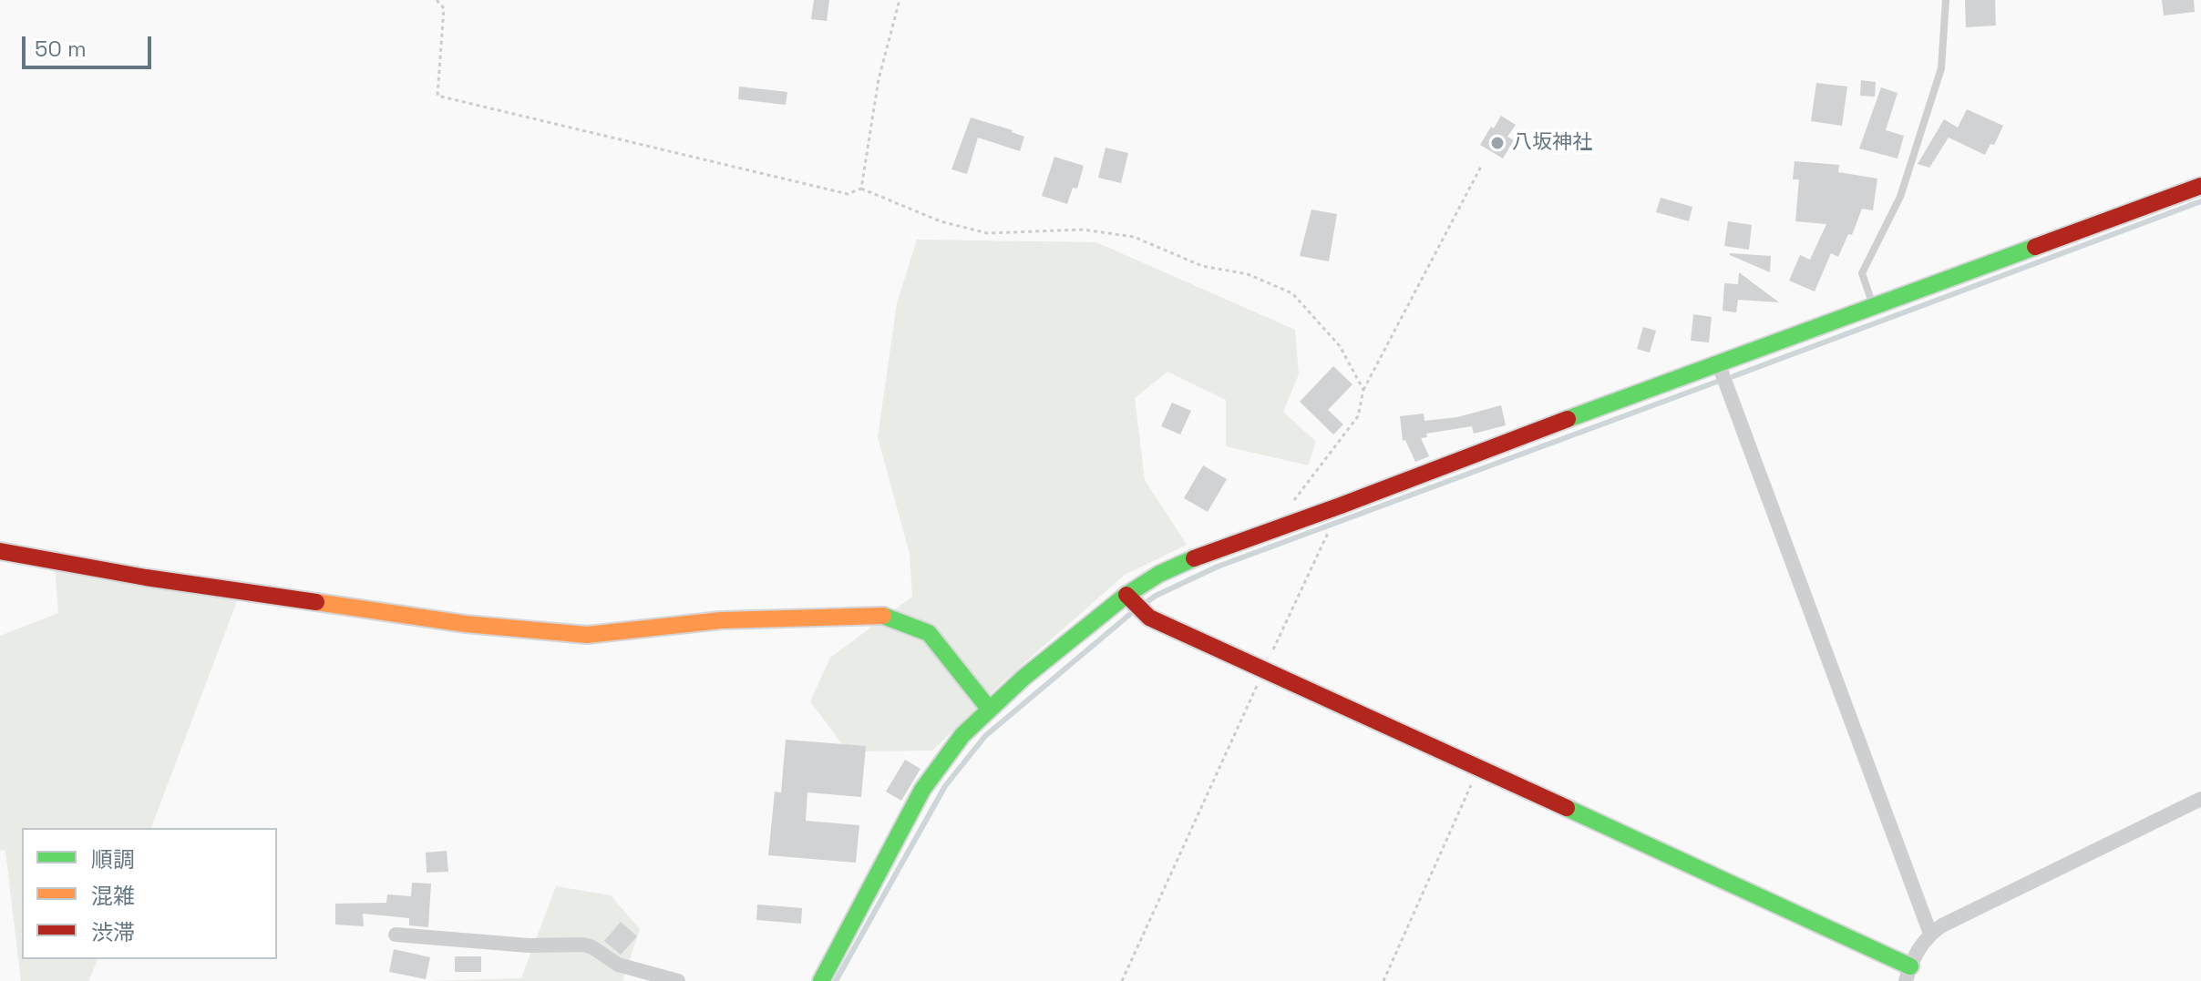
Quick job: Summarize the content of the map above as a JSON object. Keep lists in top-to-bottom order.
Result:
{
  "places": ["八坂神社"],
  "legend": ["順調", "混雑", "渋滞"],
  "scale_bar": "50 m"
}
